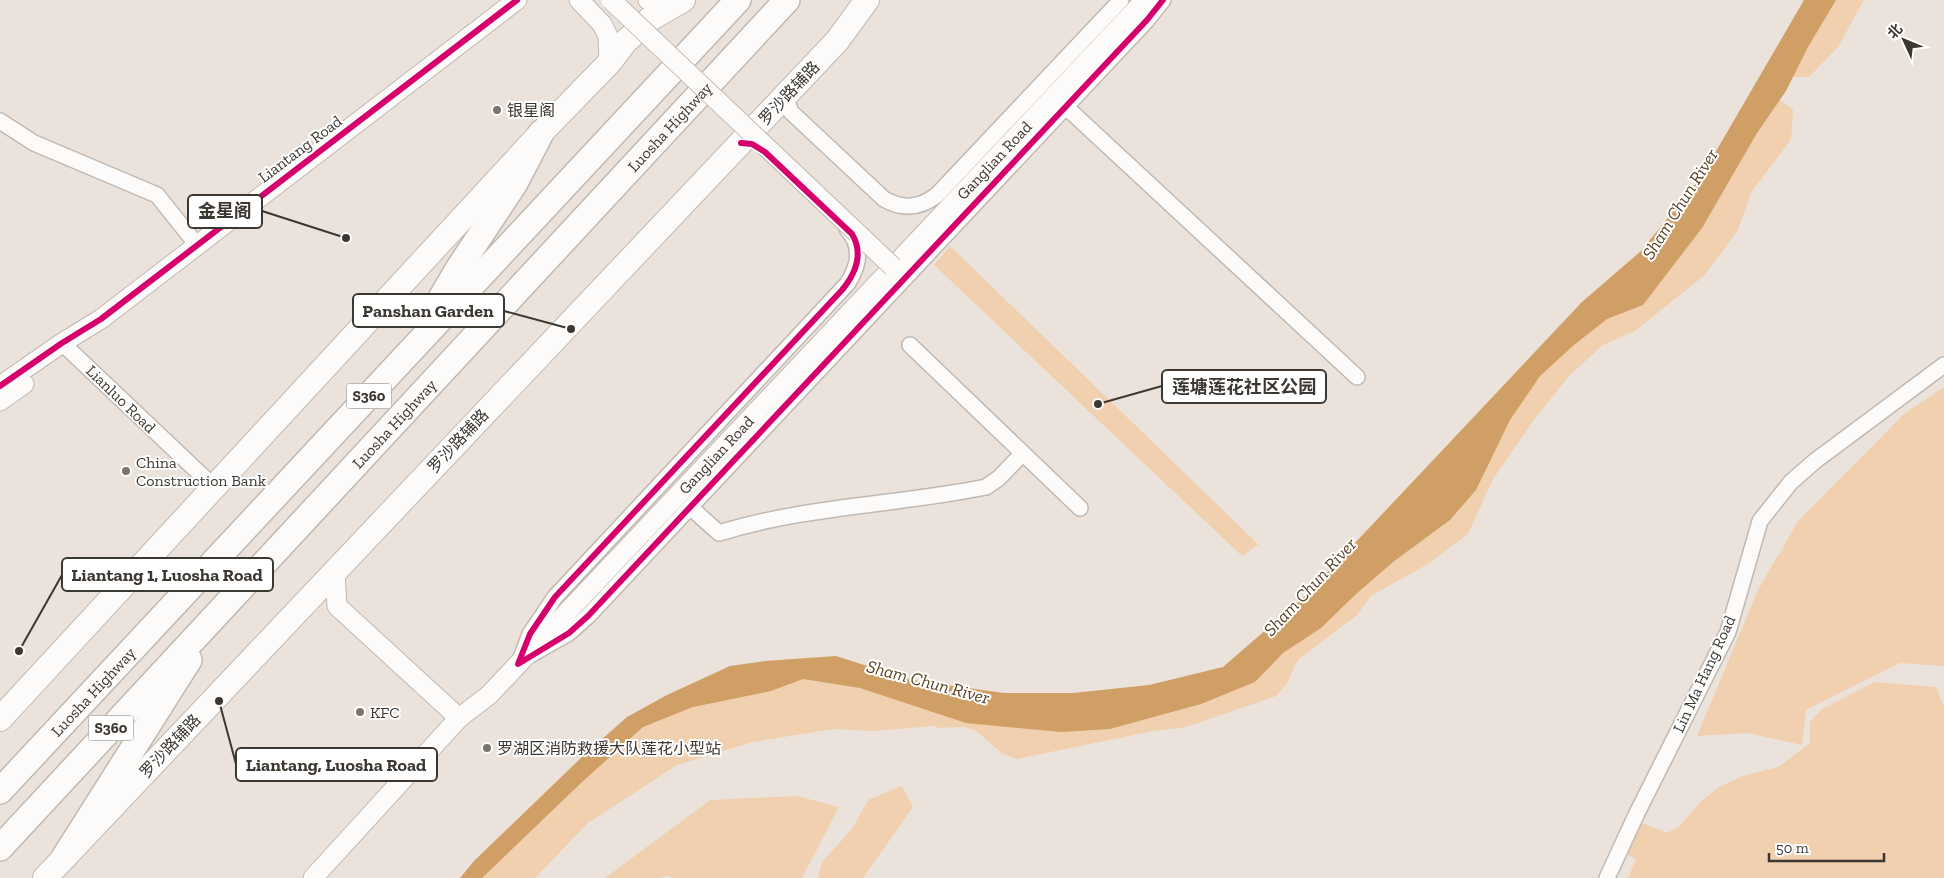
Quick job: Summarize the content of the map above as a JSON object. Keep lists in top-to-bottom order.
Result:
{
  "streets": {
    "highway": ["Luosha Highway", "S360"],
    "main road": ["罗沙路辅路"],
    "street": [
      "Liantang Road",
      "Ganglian Road",
      "Lianluo Road",
      "Lin Ma Hang Road"
    ]
  },
  "crossings": [
    ["Liantang Road", "Lianluo Road"]
  ],
  "water": ["Sham Chun River"],
  "places": [
    "银星阁",
    "金星阁",
    "Panshan Garden",
    "莲塘莲花社区公园",
    "China Construction Bank",
    "Liantang 1, Luosha Road",
    "Liantang, Luosha Road",
    "KFC",
    "罗湖区消防救援大队莲花小型站"
  ],
  "scale_bar": "50 m",
  "north": "top left"
}
